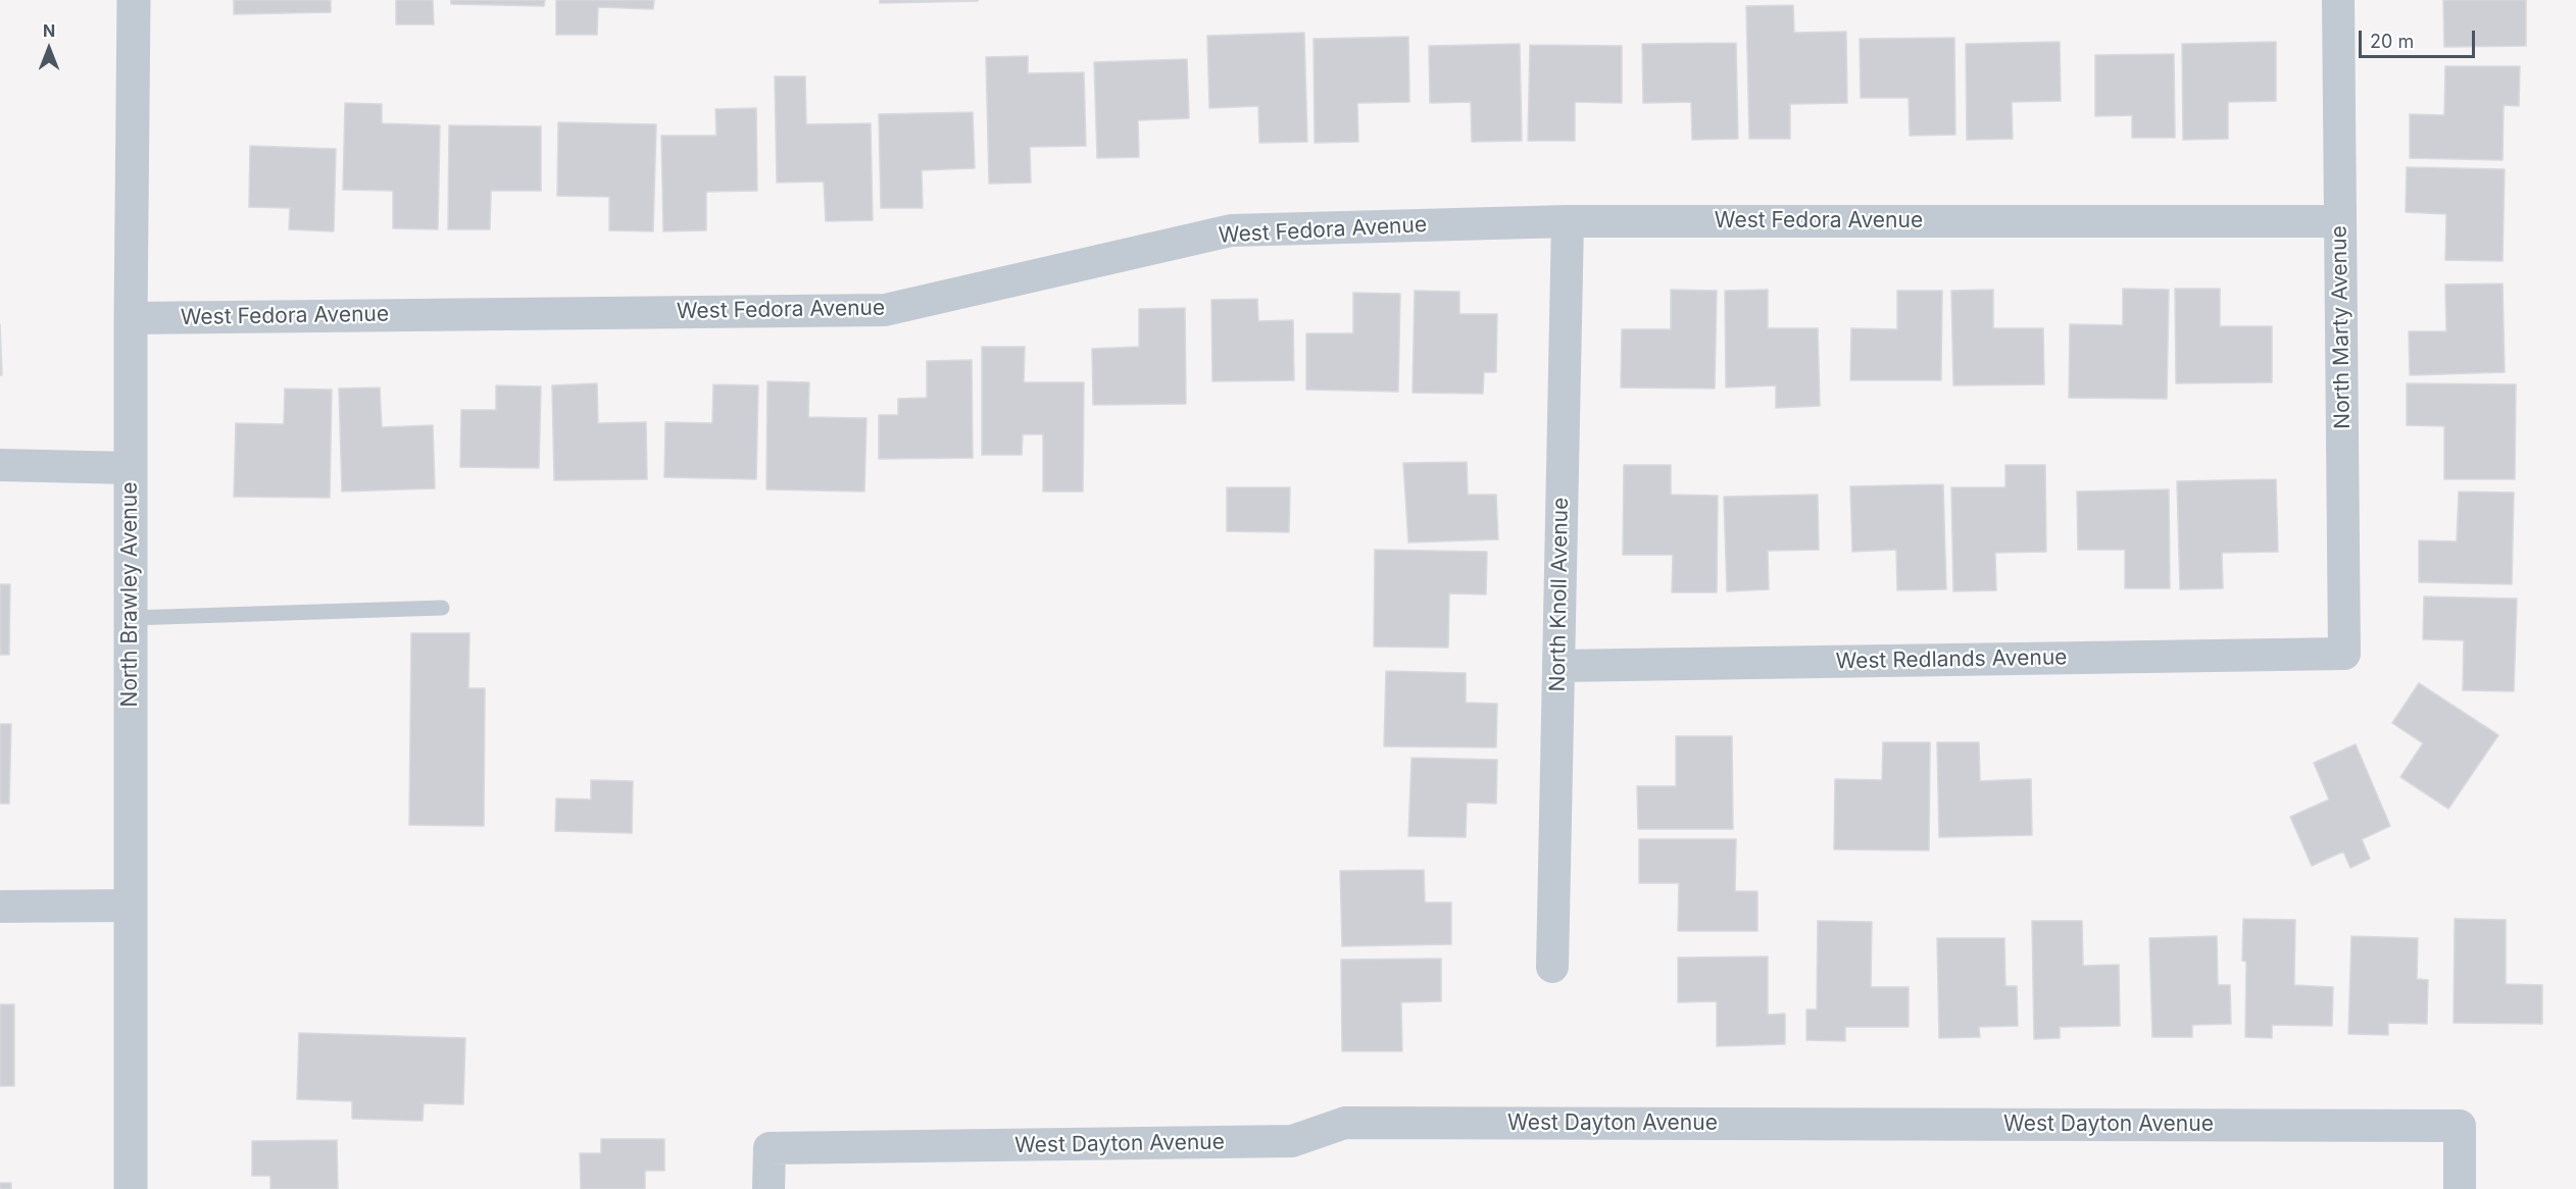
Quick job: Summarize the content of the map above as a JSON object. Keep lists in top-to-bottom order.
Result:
{
  "streets": {
    "street": [
      "West Fedora Avenue",
      "North Marty Avenue",
      "North Brawley Avenue",
      "North Knoll Avenue",
      "West Redlands Avenue",
      "West Dayton Avenue"
    ]
  },
  "crossings": [
    ["West Fedora Avenue", "North Marty Avenue"],
    ["West Fedora Avenue", "North Brawley Avenue"],
    ["West Fedora Avenue", "North Knoll Avenue"],
    ["North Marty Avenue", "West Redlands Avenue"],
    ["North Knoll Avenue", "West Redlands Avenue"]
  ],
  "scale_bar": "20 m",
  "north": "top"
}
